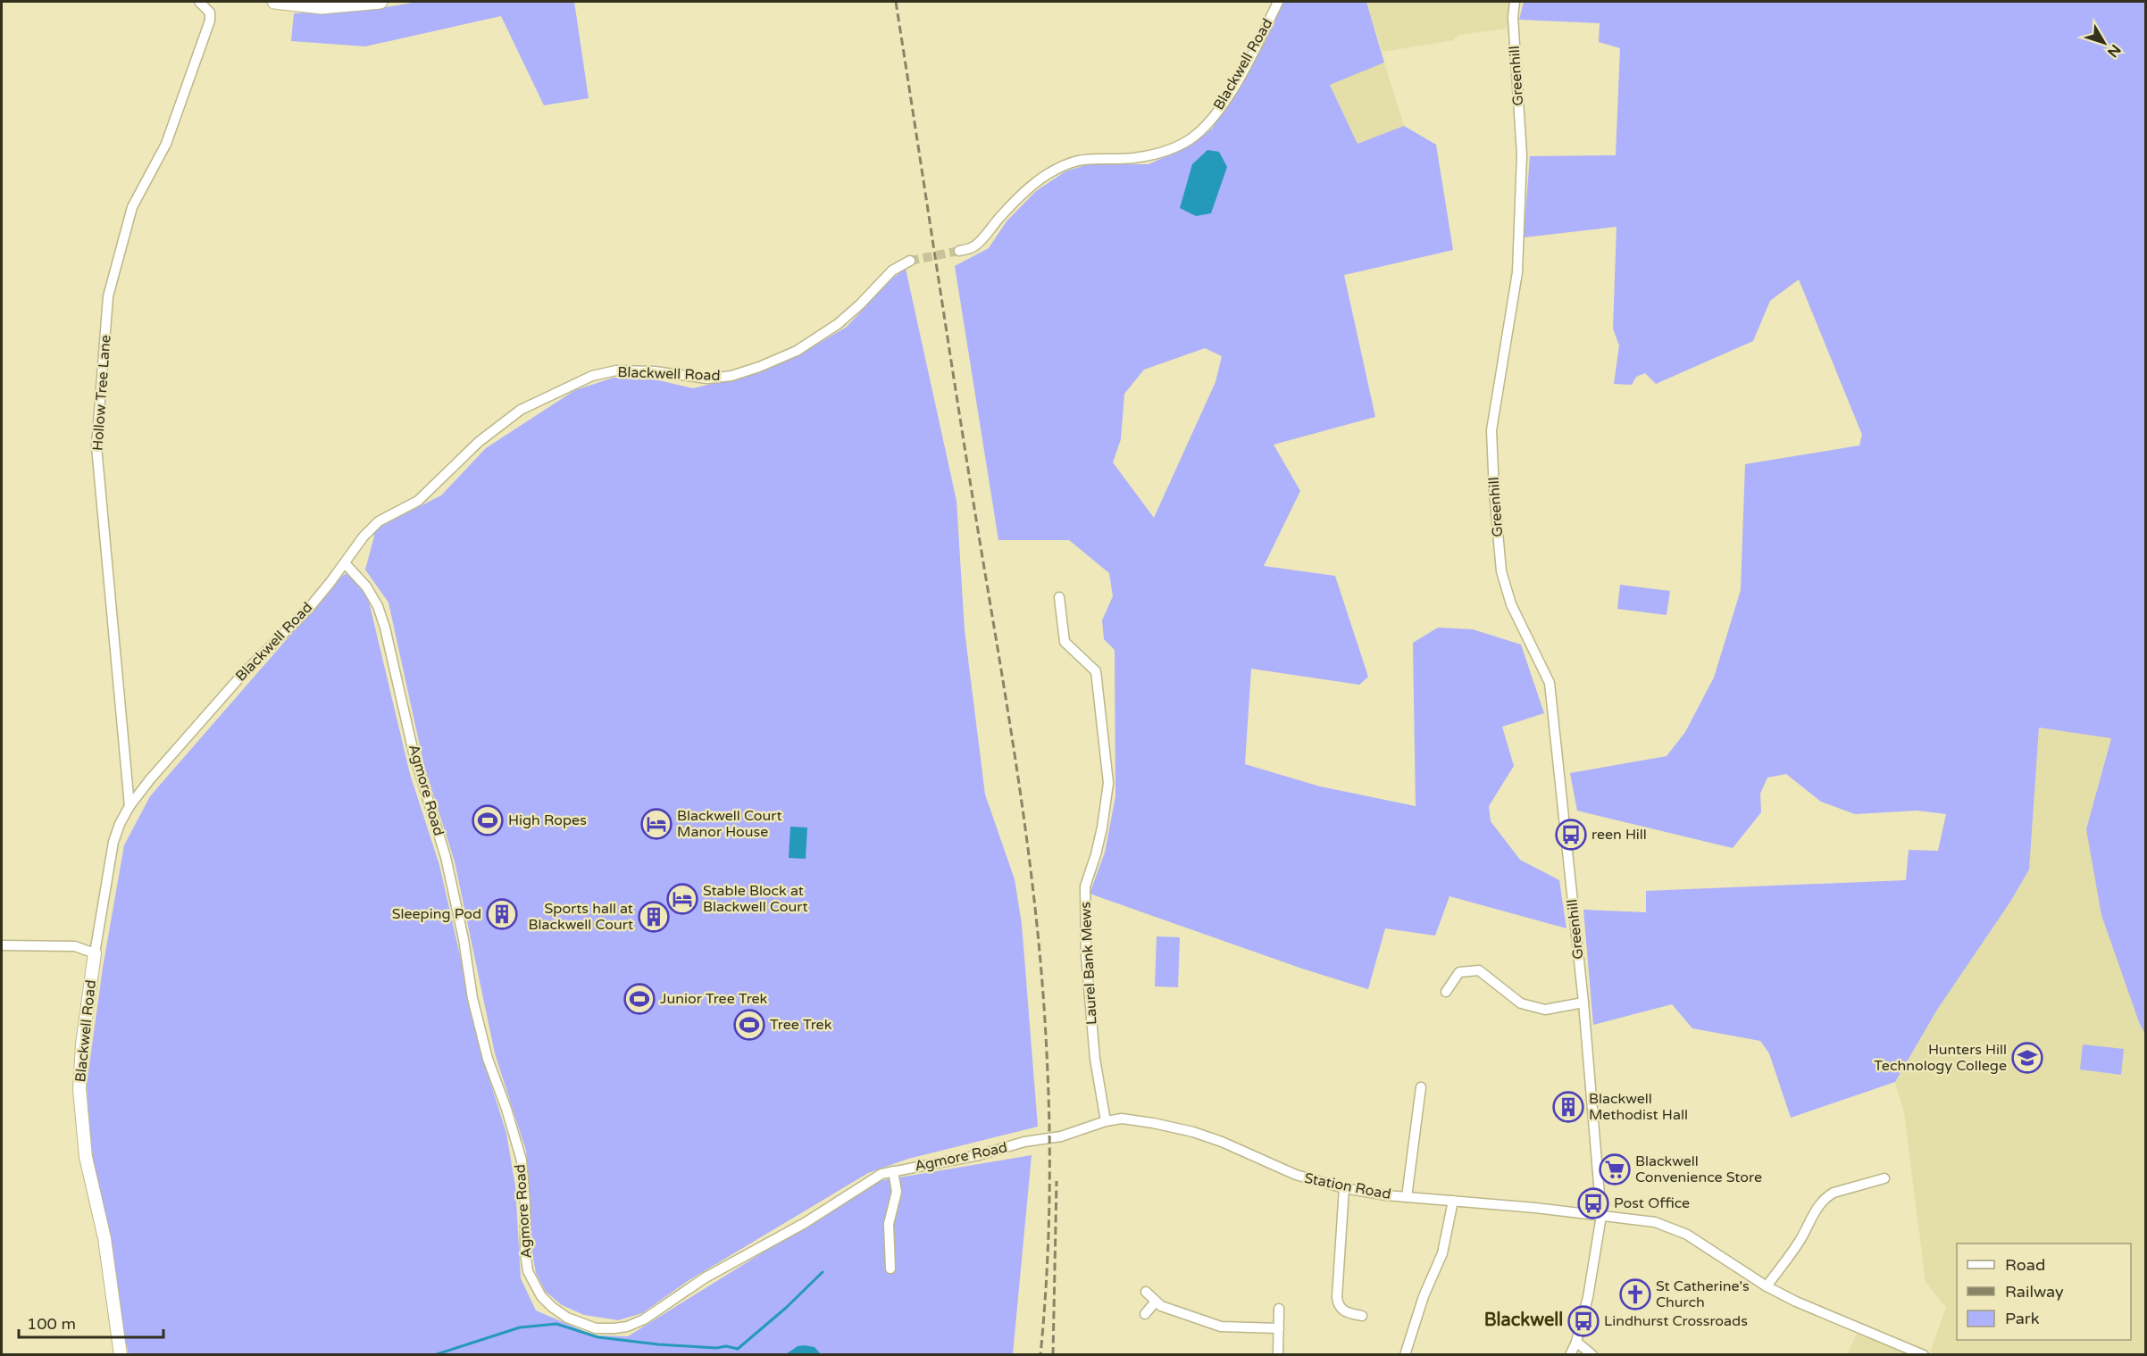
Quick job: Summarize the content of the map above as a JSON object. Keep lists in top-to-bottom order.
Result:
{
  "streets": {
    "street": [
      "Blackwell Road",
      "Greenhill",
      "Hollow Tree Lane",
      "Agmore Road",
      "Laurel Bank Mews",
      "Station Road"
    ]
  },
  "crossings": [
    ["Blackwell Road", "Hollow Tree Lane"],
    ["Blackwell Road", "Agmore Road"],
    ["Greenhill", "Station Road"],
    ["Agmore Road", "Station Road"],
    ["Laurel Bank Mews", "Station Road"]
  ],
  "districts": ["Blackwell"],
  "places": {
    "sports": ["High Ropes", "Junior Tree Trek", "Tree Trek"],
    "hotel": ["Blackwell Court Manor House", "Stable Block at Blackwell Court"],
    "bus stop": ["reen Hill", "Post Office", "Lindhurst Crossroads"],
    "building": ["Sleeping Pod", "Sports hall at Blackwell Court", "Blackwell Methodist Hall"],
    "school or university": ["Hunters Hill Technology College"],
    "supermarket": ["Blackwell Convenience Store"],
    "church": ["St Catherine's Church"]
  },
  "legend": ["Road", "Railway", "Park"],
  "scale_bar": "100 m",
  "north": "bottom right"
}
